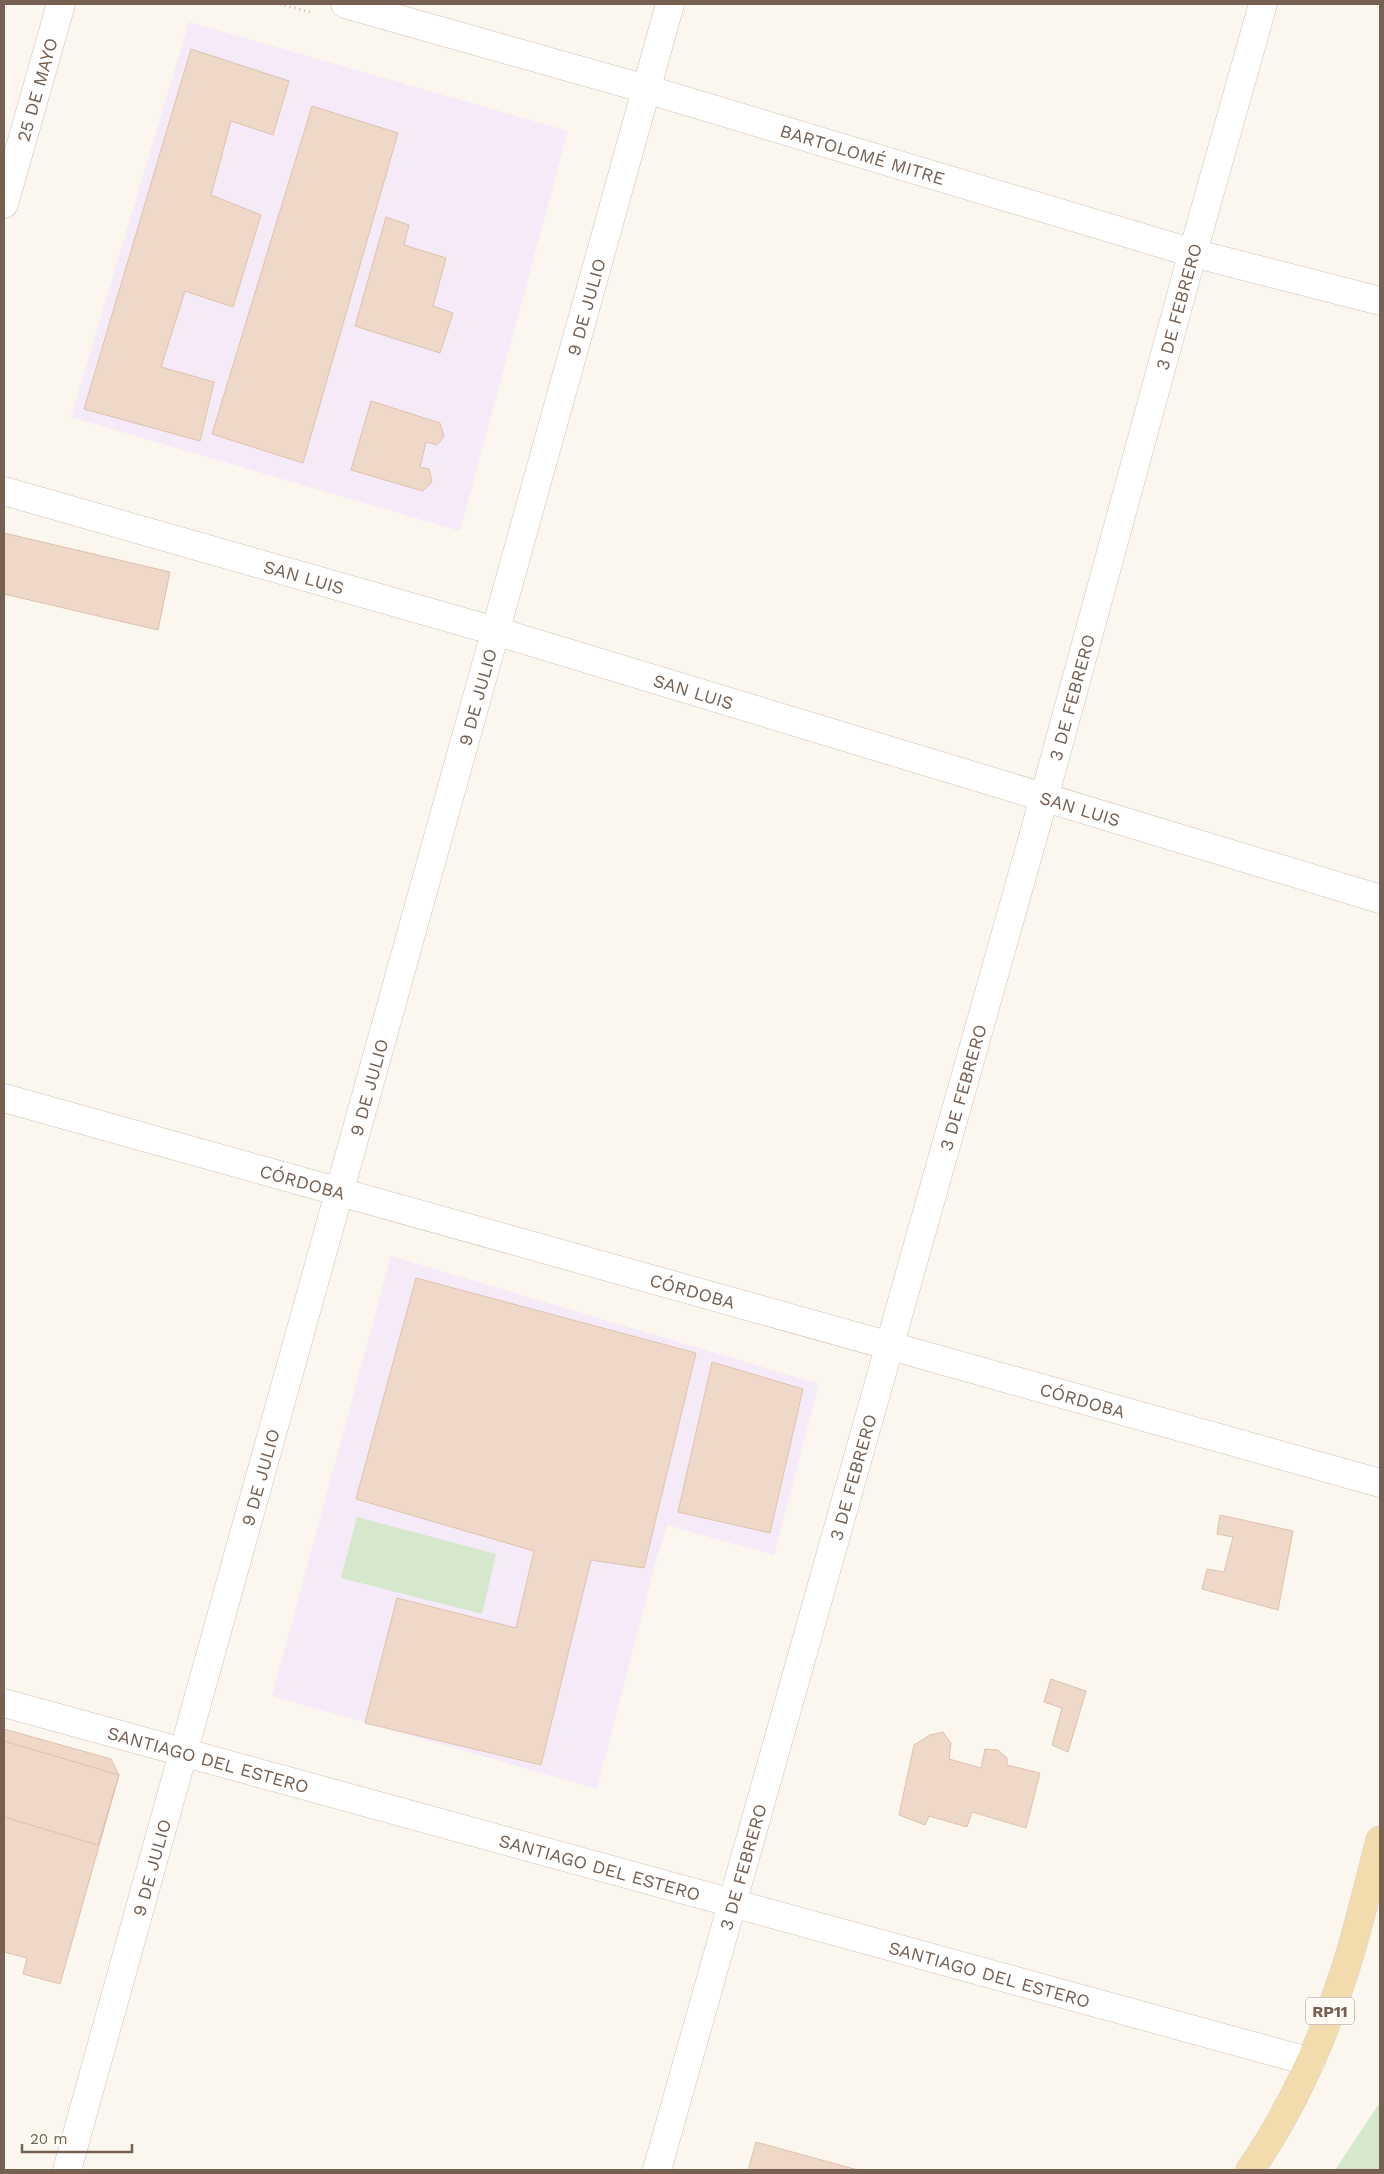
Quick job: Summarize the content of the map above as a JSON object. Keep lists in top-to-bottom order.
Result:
{
  "streets": {
    "main road": ["RP11"],
    "street": [
      "25 DE MAYO",
      "BARTOLOMÉ MITRE",
      "9 DE JULIO",
      "3 DE FEBRERO",
      "SAN LUIS",
      "CÓRDOBA",
      "SANTIAGO DEL ESTERO"
    ]
  },
  "crossings": [
    ["BARTOLOMÉ MITRE", "9 DE JULIO"],
    ["BARTOLOMÉ MITRE", "3 DE FEBRERO"],
    ["9 DE JULIO", "SAN LUIS"],
    ["9 DE JULIO", "CÓRDOBA"],
    ["9 DE JULIO", "SANTIAGO DEL ESTERO"],
    ["3 DE FEBRERO", "SAN LUIS"],
    ["3 DE FEBRERO", "CÓRDOBA"],
    ["3 DE FEBRERO", "SANTIAGO DEL ESTERO"],
    ["SANTIAGO DEL ESTERO", "RP11"]
  ],
  "scale_bar": "20 m"
}
